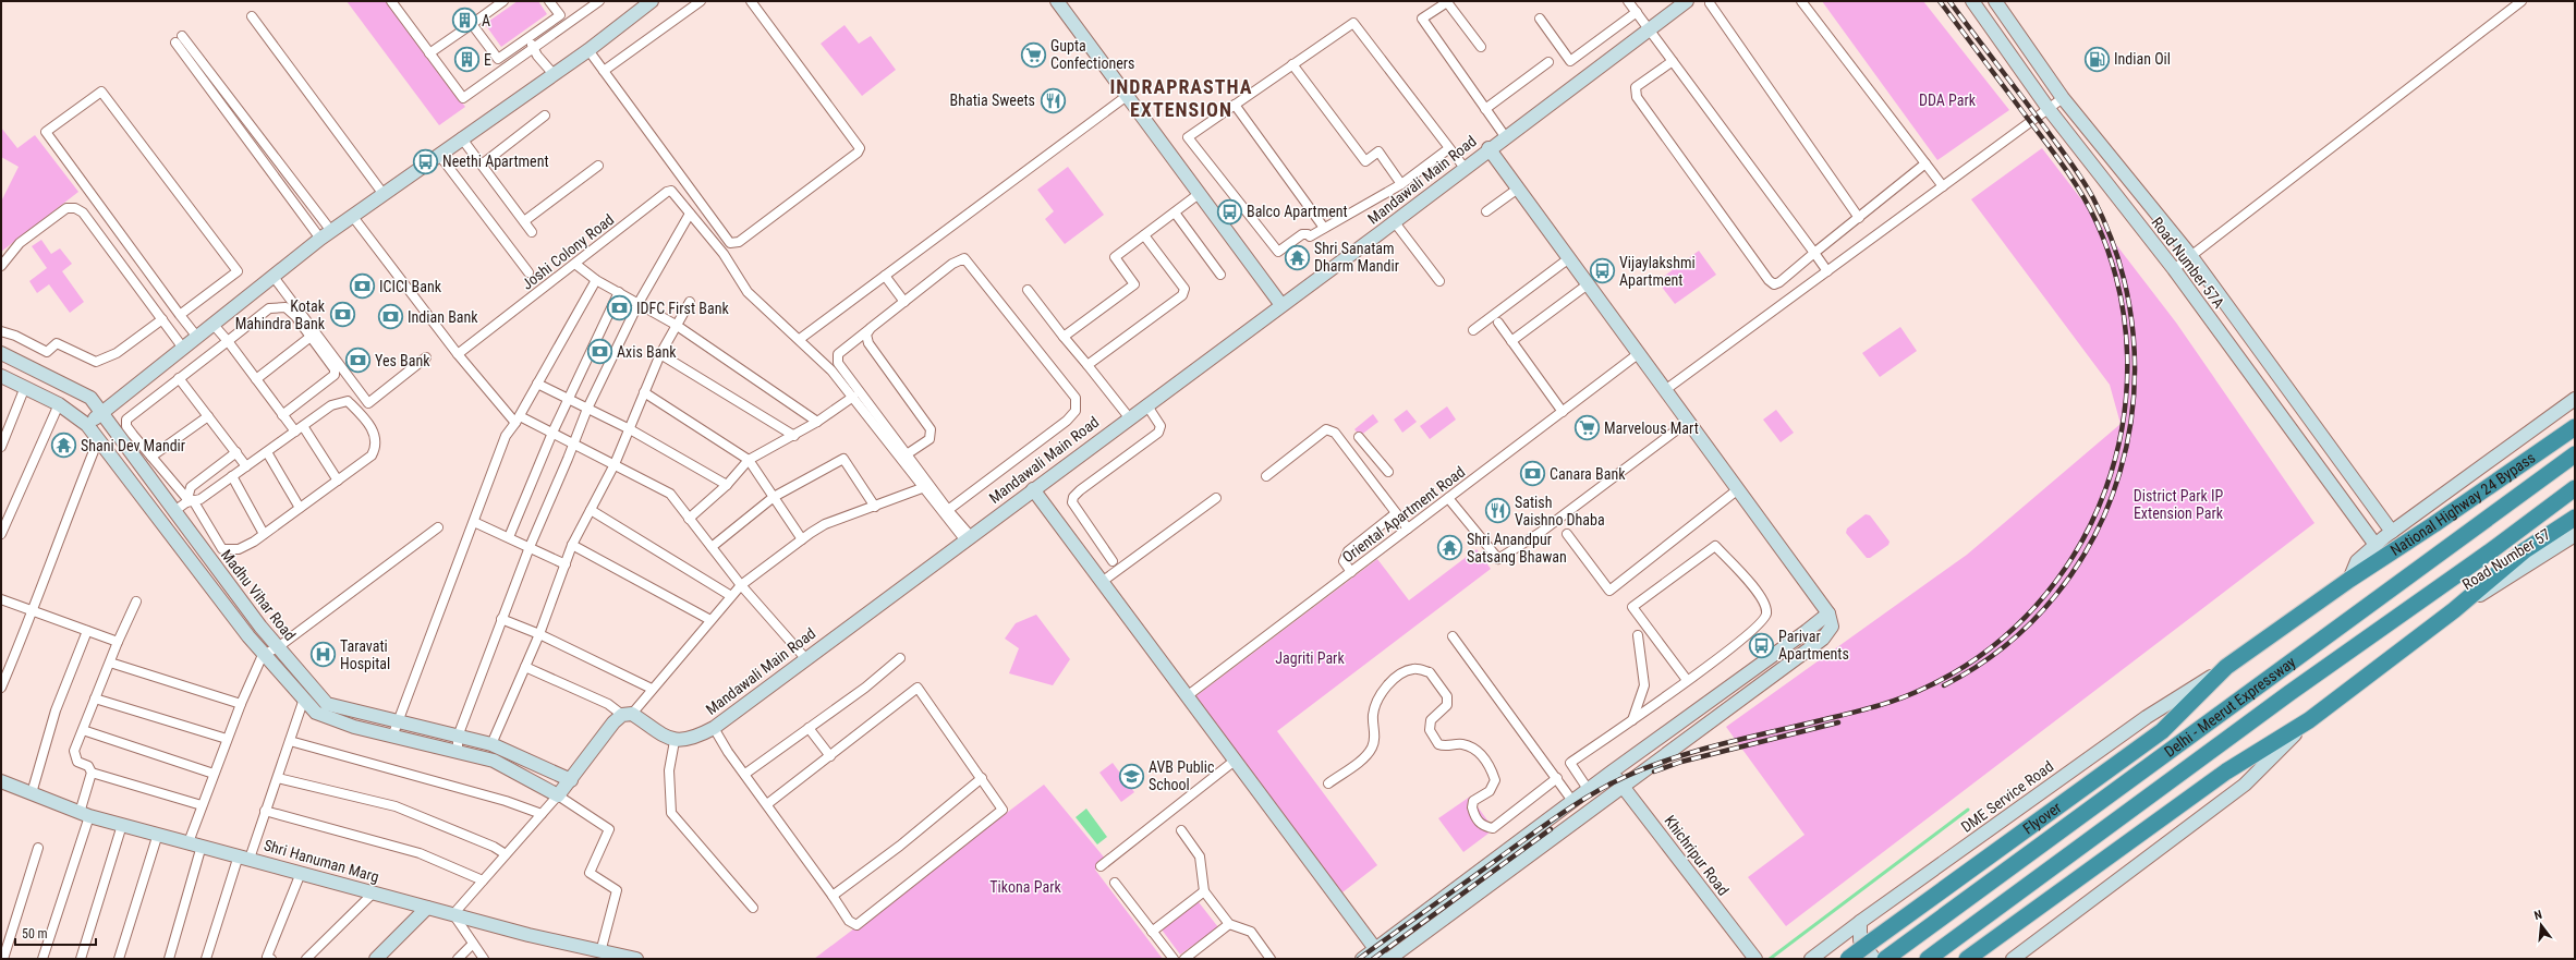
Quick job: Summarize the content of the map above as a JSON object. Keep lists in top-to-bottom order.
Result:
{
  "streets": {
    "highway": ["National Highway 24 Bypass", "Delhi - Meerut Expressway", "Flyover"],
    "street": [
      "Mandawali Main Road",
      "Joshi Colony Road",
      "Road Number 57A",
      "Oriental Apartment Road",
      "Road Number 57",
      "Madhu Vihar Road",
      "DME Service Road",
      "Khichripur Road",
      "Shri Hanuman Marg"
    ]
  },
  "crossings": [
    ["Mandawali Main Road", "Joshi Colony Road"],
    ["National Highway 24 Bypass", "DME Service Road"],
    ["National Highway 24 Bypass", "Flyover"],
    ["DME Service Road", "Flyover"]
  ],
  "districts": ["INDRAPRASTHA EXTENSION"],
  "parks": [
    "DDA Park",
    "District Park IP Extension Park",
    "Jagriti Park",
    "Tikona Park"
  ],
  "places": {
    "building": ["A", "E"],
    "supermarket": ["Gupta Confectioners", "Marvelous Mart"],
    "fuel station": ["Indian Oil"],
    "restaurant": ["Bhatia Sweets", "Satish Vaishno Dhaba"],
    "bus stop": [
      "Neethi Apartment",
      "Balco Apartment",
      "Vijaylakshmi Apartment",
      "Parivar Apartments"
    ],
    "temple": ["Shri Sanatam Dharm Mandir", "Shani Dev Mandir", "Shri Anandpur Satsang Bhawan"],
    "bank": [
      "ICICI Bank",
      "IDFC First Bank",
      "Kotak Mahindra Bank",
      "Indian Bank",
      "Axis Bank",
      "Yes Bank",
      "Canara Bank"
    ],
    "hospital": ["Taravati Hospital"],
    "school or university": ["AVB Public School"]
  },
  "scale_bar": "50 m",
  "north": "top"
}
